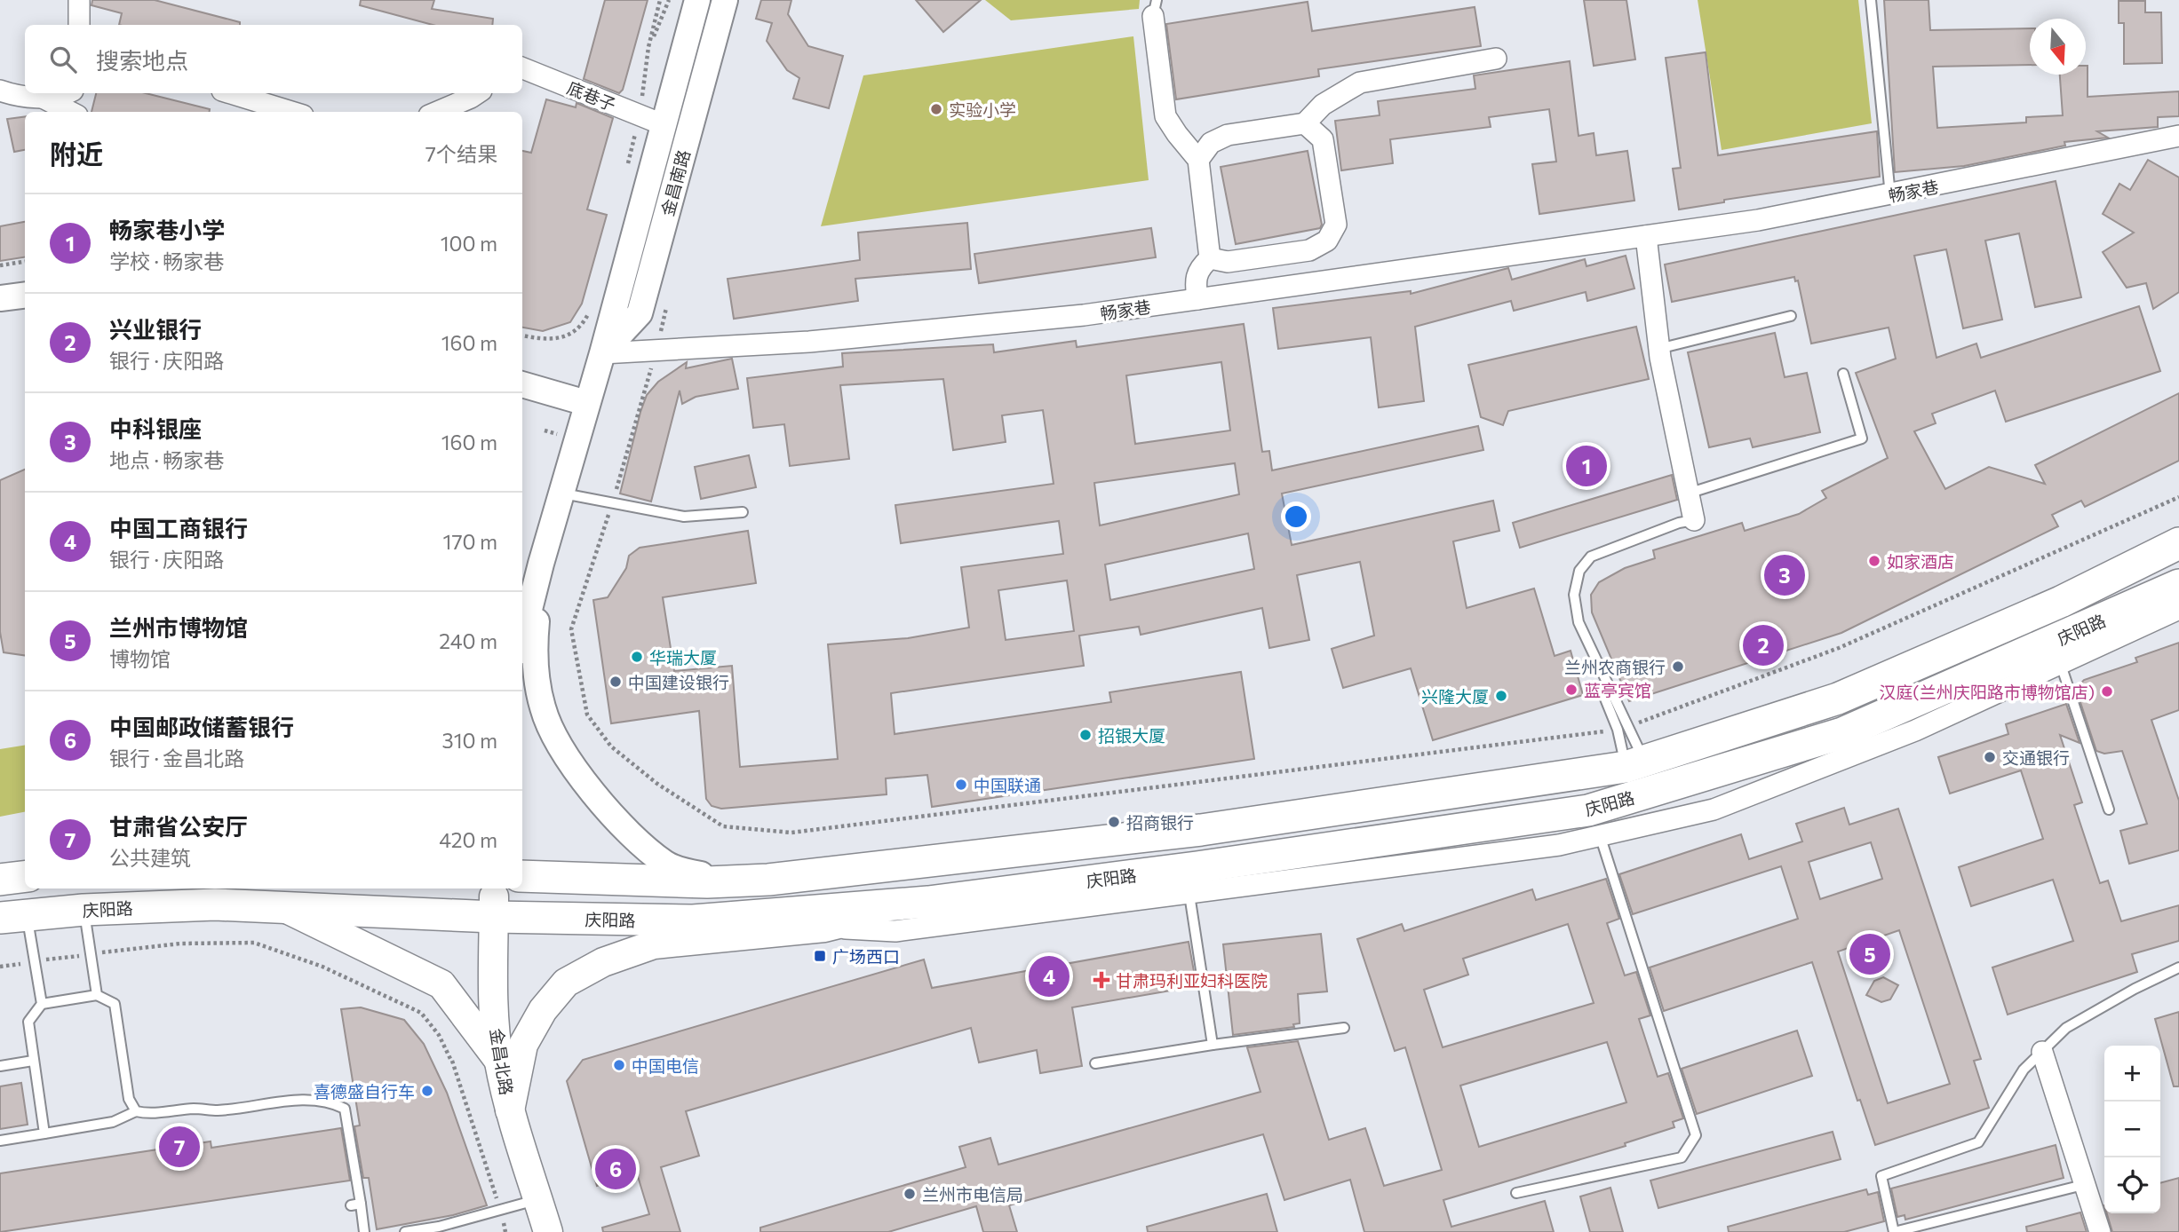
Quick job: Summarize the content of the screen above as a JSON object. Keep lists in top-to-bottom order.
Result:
{
  "streets": {
    "main road": ["庆阳路", "金昌北路"],
    "street": ["底巷子", "金昌南路", "畅家巷"]
  },
  "crossings": [
    ["底巷子", "金昌南路"],
    ["金昌南路", "畅家巷"],
    ["庆阳路", "金昌北路"]
  ],
  "places": {
    "other": [
      "实验小学",
      "如家酒店",
      "华瑞大厦",
      "兰州农商银行",
      "中国建设银行",
      "蓝亭宾馆",
      "汉庭(兰州庆阳路市博物馆店)",
      "兴隆大厦",
      "招银大厦",
      "交通银行",
      "中国联通",
      "招商银行",
      "中国电信",
      "喜德盛自行车",
      "兰州市电信局"
    ],
    "transit": ["广场西口"],
    "health": ["甘肃玛利亚妇科医院"]
  },
  "north": "bottom",
  "page": {
    "search": "搜索地点",
    "heading": ["附近", "7个结果"],
    "list": [
      {
        "mark": "1",
        "name": "畅家巷小学",
        "note": "学校 · 畅家巷",
        "value": "100 m"
      },
      {
        "mark": "2",
        "name": "兴业银行",
        "note": "银行 · 庆阳路",
        "value": "160 m"
      },
      {
        "mark": "3",
        "name": "中科银座",
        "note": "地点 · 畅家巷",
        "value": "160 m"
      },
      {
        "mark": "4",
        "name": "中国工商银行",
        "note": "银行 · 庆阳路",
        "value": "170 m"
      },
      {
        "mark": "5",
        "name": "兰州市博物馆",
        "note": "博物馆",
        "value": "240 m"
      },
      {
        "mark": "6",
        "name": "中国邮政储蓄银行",
        "note": "银行 · 金昌北路",
        "value": "310 m"
      },
      {
        "mark": "7",
        "name": "甘肃省公安厅",
        "note": "公共建筑",
        "value": "420 m"
      }
    ],
    "pins": [
      "1",
      "3",
      "2",
      "5",
      "4",
      "7",
      "6"
    ],
    "map_buttons": ["+", "−"]
  }
}
